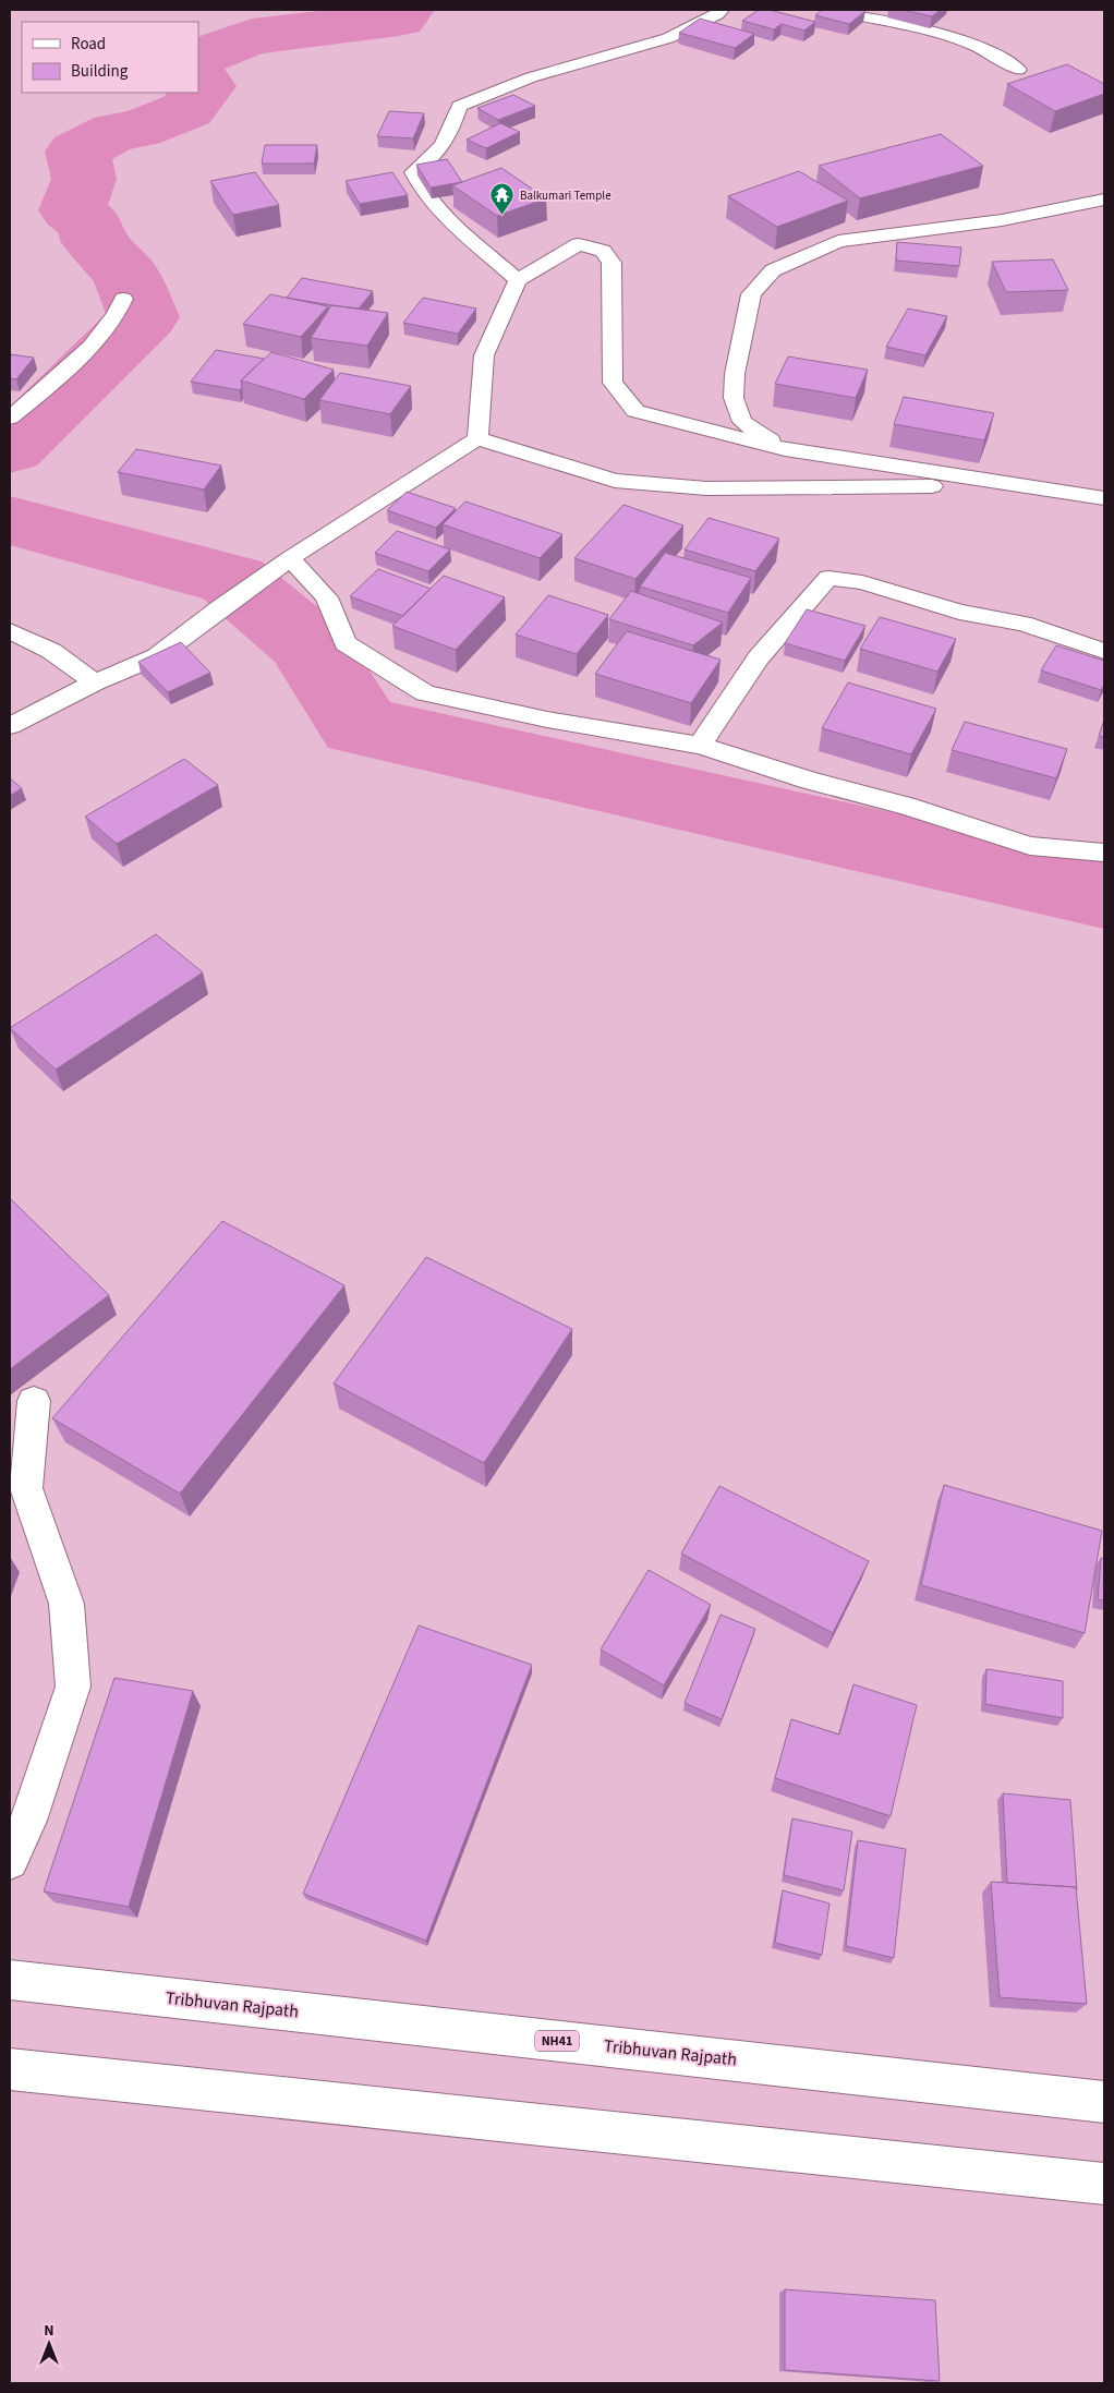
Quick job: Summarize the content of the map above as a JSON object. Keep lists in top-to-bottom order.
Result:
{
  "streets": {
    "main road": ["Tribhuvan Rajpath", "NH41"]
  },
  "places": {
    "temple": ["Balkumari Temple"]
  },
  "legend": ["Road", "Building"],
  "north": "top"
}
